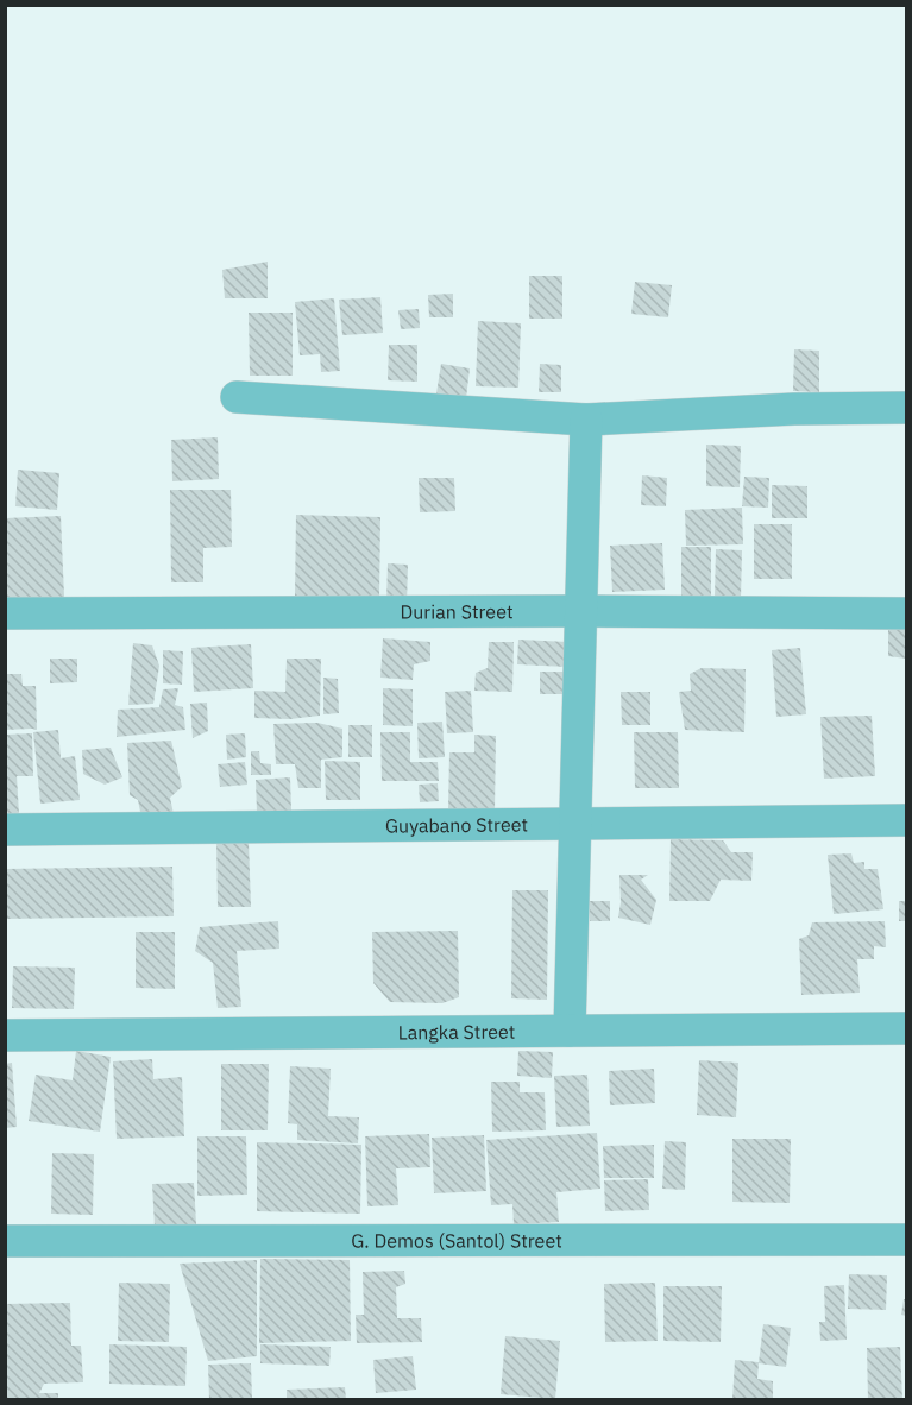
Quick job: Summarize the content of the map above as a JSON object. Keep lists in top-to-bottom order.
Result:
{
  "streets": {
    "street": [
      "Durian Street",
      "Guyabano Street",
      "Langka Street",
      "G. Demos (Santol) Street"
    ]
  }
}
